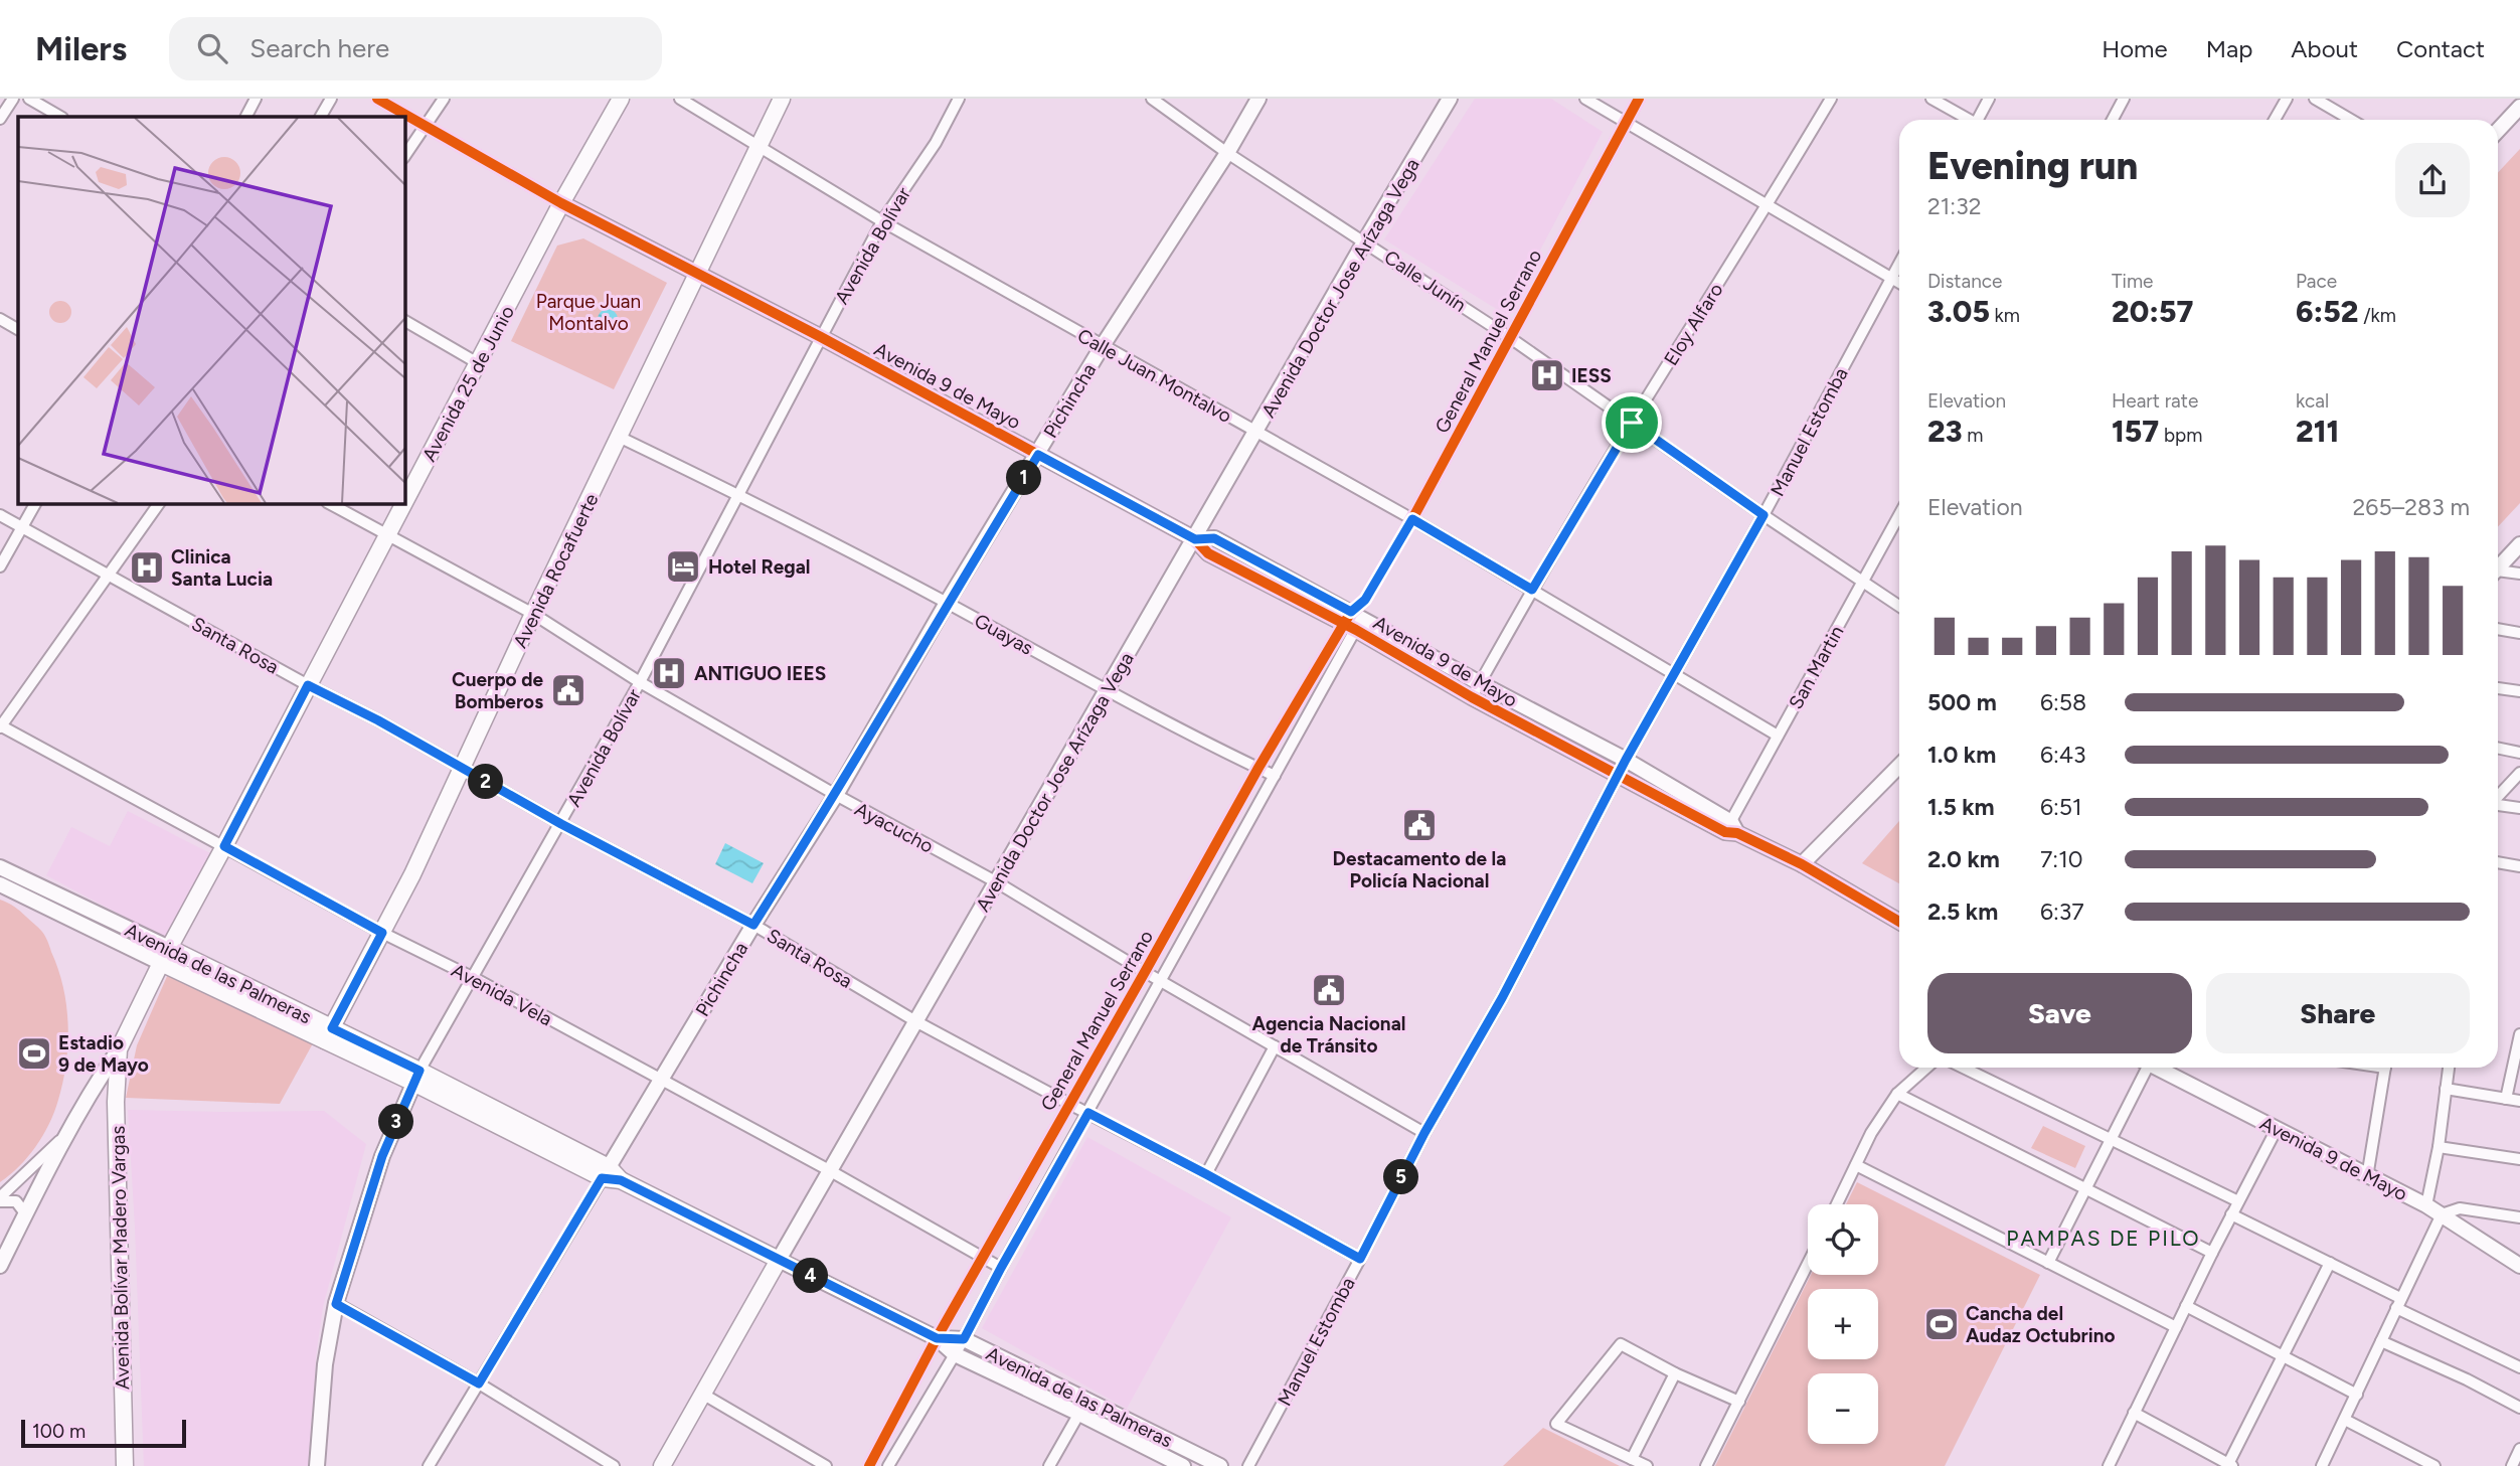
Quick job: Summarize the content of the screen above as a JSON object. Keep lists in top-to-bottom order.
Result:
{
  "streets": {
    "main road": [
      "Avenida Doctor Jose Arízaga Vega",
      "Avenida 25 de Junio",
      "Avenida Rocafuerte",
      "Avenida de las Palmeras",
      "Avenida Bolívar Madero Vargas"
    ],
    "street": [
      "Avenida Bolívar",
      "Calle Junín",
      "Eloy Alfaro",
      "General Manuel Serrano",
      "Calle Juan Montalvo",
      "Avenida 9 de Mayo",
      "Pichincha",
      "Manuel Estomba",
      "Guayas",
      "Santa Rosa",
      "San Martin",
      "Ayacucho",
      "Avenida Vela"
    ]
  },
  "crossings": [
    ["Avenida Bolívar", "Calle Juan Montalvo"],
    ["Avenida Bolívar", "Avenida 9 de Mayo"],
    ["Avenida Bolívar", "Guayas"],
    ["Avenida Bolívar", "Santa Rosa"],
    ["Avenida Bolívar", "Ayacucho"],
    ["Avenida Bolívar", "Avenida de las Palmeras"],
    ["Avenida Bolívar", "Avenida Vela"],
    ["Calle Junín", "Avenida Doctor Jose Arízaga Vega"],
    ["Calle Junín", "Eloy Alfaro"],
    ["Calle Junín", "General Manuel Serrano"],
    ["Calle Junín", "Pichincha"],
    ["Calle Junín", "Manuel Estomba"],
    ["Calle Junín", "San Martin"],
    ["Avenida Doctor Jose Arízaga Vega", "Calle Juan Montalvo"],
    ["Avenida Doctor Jose Arízaga Vega", "Avenida 9 de Mayo"],
    ["Avenida Doctor Jose Arízaga Vega", "Guayas"],
    ["Avenida Doctor Jose Arízaga Vega", "Santa Rosa"],
    ["Avenida Doctor Jose Arízaga Vega", "Ayacucho"],
    ["Avenida Doctor Jose Arízaga Vega", "Avenida de las Palmeras"],
    ["Avenida Doctor Jose Arízaga Vega", "Avenida Vela"],
    ["Eloy Alfaro", "Calle Juan Montalvo"],
    ["Eloy Alfaro", "Avenida 9 de Mayo"],
    ["General Manuel Serrano", "Calle Juan Montalvo"],
    ["General Manuel Serrano", "Avenida 9 de Mayo"],
    ["General Manuel Serrano", "Guayas"],
    ["General Manuel Serrano", "Santa Rosa"],
    ["General Manuel Serrano", "Ayacucho"],
    ["General Manuel Serrano", "Avenida de las Palmeras"],
    ["General Manuel Serrano", "Avenida Vela"],
    ["Calle Juan Montalvo", "Pichincha"],
    ["Calle Juan Montalvo", "Manuel Estomba"],
    ["Calle Juan Montalvo", "Avenida Rocafuerte"],
    ["Calle Juan Montalvo", "San Martin"],
    ["Avenida 25 de Junio", "Avenida 9 de Mayo"],
    ["Avenida 25 de Junio", "Santa Rosa"],
    ["Avenida 25 de Junio", "Ayacucho"],
    ["Avenida 25 de Junio", "Avenida de las Palmeras"],
    ["Avenida 25 de Junio", "Avenida Vela"],
    ["Avenida 25 de Junio", "Avenida Bolívar Madero Vargas"],
    ["Avenida 9 de Mayo", "Pichincha"],
    ["Avenida 9 de Mayo", "Manuel Estomba"],
    ["Avenida 9 de Mayo", "Avenida Rocafuerte"],
    ["Avenida 9 de Mayo", "San Martin"],
    ["Pichincha", "Guayas"],
    ["Pichincha", "Santa Rosa"],
    ["Pichincha", "Ayacucho"],
    ["Pichincha", "Avenida de las Palmeras"],
    ["Pichincha", "Avenida Vela"],
    ["Manuel Estomba", "Santa Rosa"],
    ["Manuel Estomba", "Ayacucho"],
    ["Avenida Rocafuerte", "Guayas"],
    ["Avenida Rocafuerte", "Santa Rosa"],
    ["Avenida Rocafuerte", "Ayacucho"],
    ["Avenida Rocafuerte", "Avenida de las Palmeras"],
    ["Avenida Rocafuerte", "Avenida Vela"]
  ],
  "districts": ["PAMPAS DE PILO"],
  "parks": ["Parque Juan Montalvo"],
  "places": {
    "hospital": ["IESS", "Clinica Santa Lucia", "ANTIGUO IEES"],
    "hotel": ["Hotel Regal"],
    "public building": ["Cuerpo de Bomberos", "Destacamento de la Policía Nacional", "Agencia Nacional de Tránsito"],
    "sports": ["Estadio 9 de Mayo", "Cancha del Audaz Octubrino"]
  },
  "scale_bar": "100 m",
  "page": {
    "header": "Milers",
    "search": "Search here",
    "nav": [
      "Home",
      "Map",
      "About",
      "Contact"
    ],
    "heading": ["Evening run", "21:32"],
    "stats": [
      ["Distance", "3.05 km"],
      ["Time", "20:57"],
      ["Pace", "6:52 /km"],
      ["Elevation", "23 m"],
      ["Heart rate", "157 bpm"],
      ["kcal", "211"]
    ],
    "pins": [
      "1",
      "2",
      "3",
      "5",
      "4"
    ],
    "chart": ["Elevation", "265–283 m"],
    "list": [
      {
        "name": "500 m",
        "note": "6:58"
      },
      {
        "name": "1.0 km",
        "note": "6:43"
      },
      {
        "name": "1.5 km",
        "note": "6:51"
      },
      {
        "name": "2.0 km",
        "note": "7:10"
      },
      {
        "name": "2.5 km",
        "note": "6:37"
      }
    ],
    "buttons": ["Save", "Share"],
    "map_buttons": ["+", "−"],
    "scale": "100 m"
  }
}
